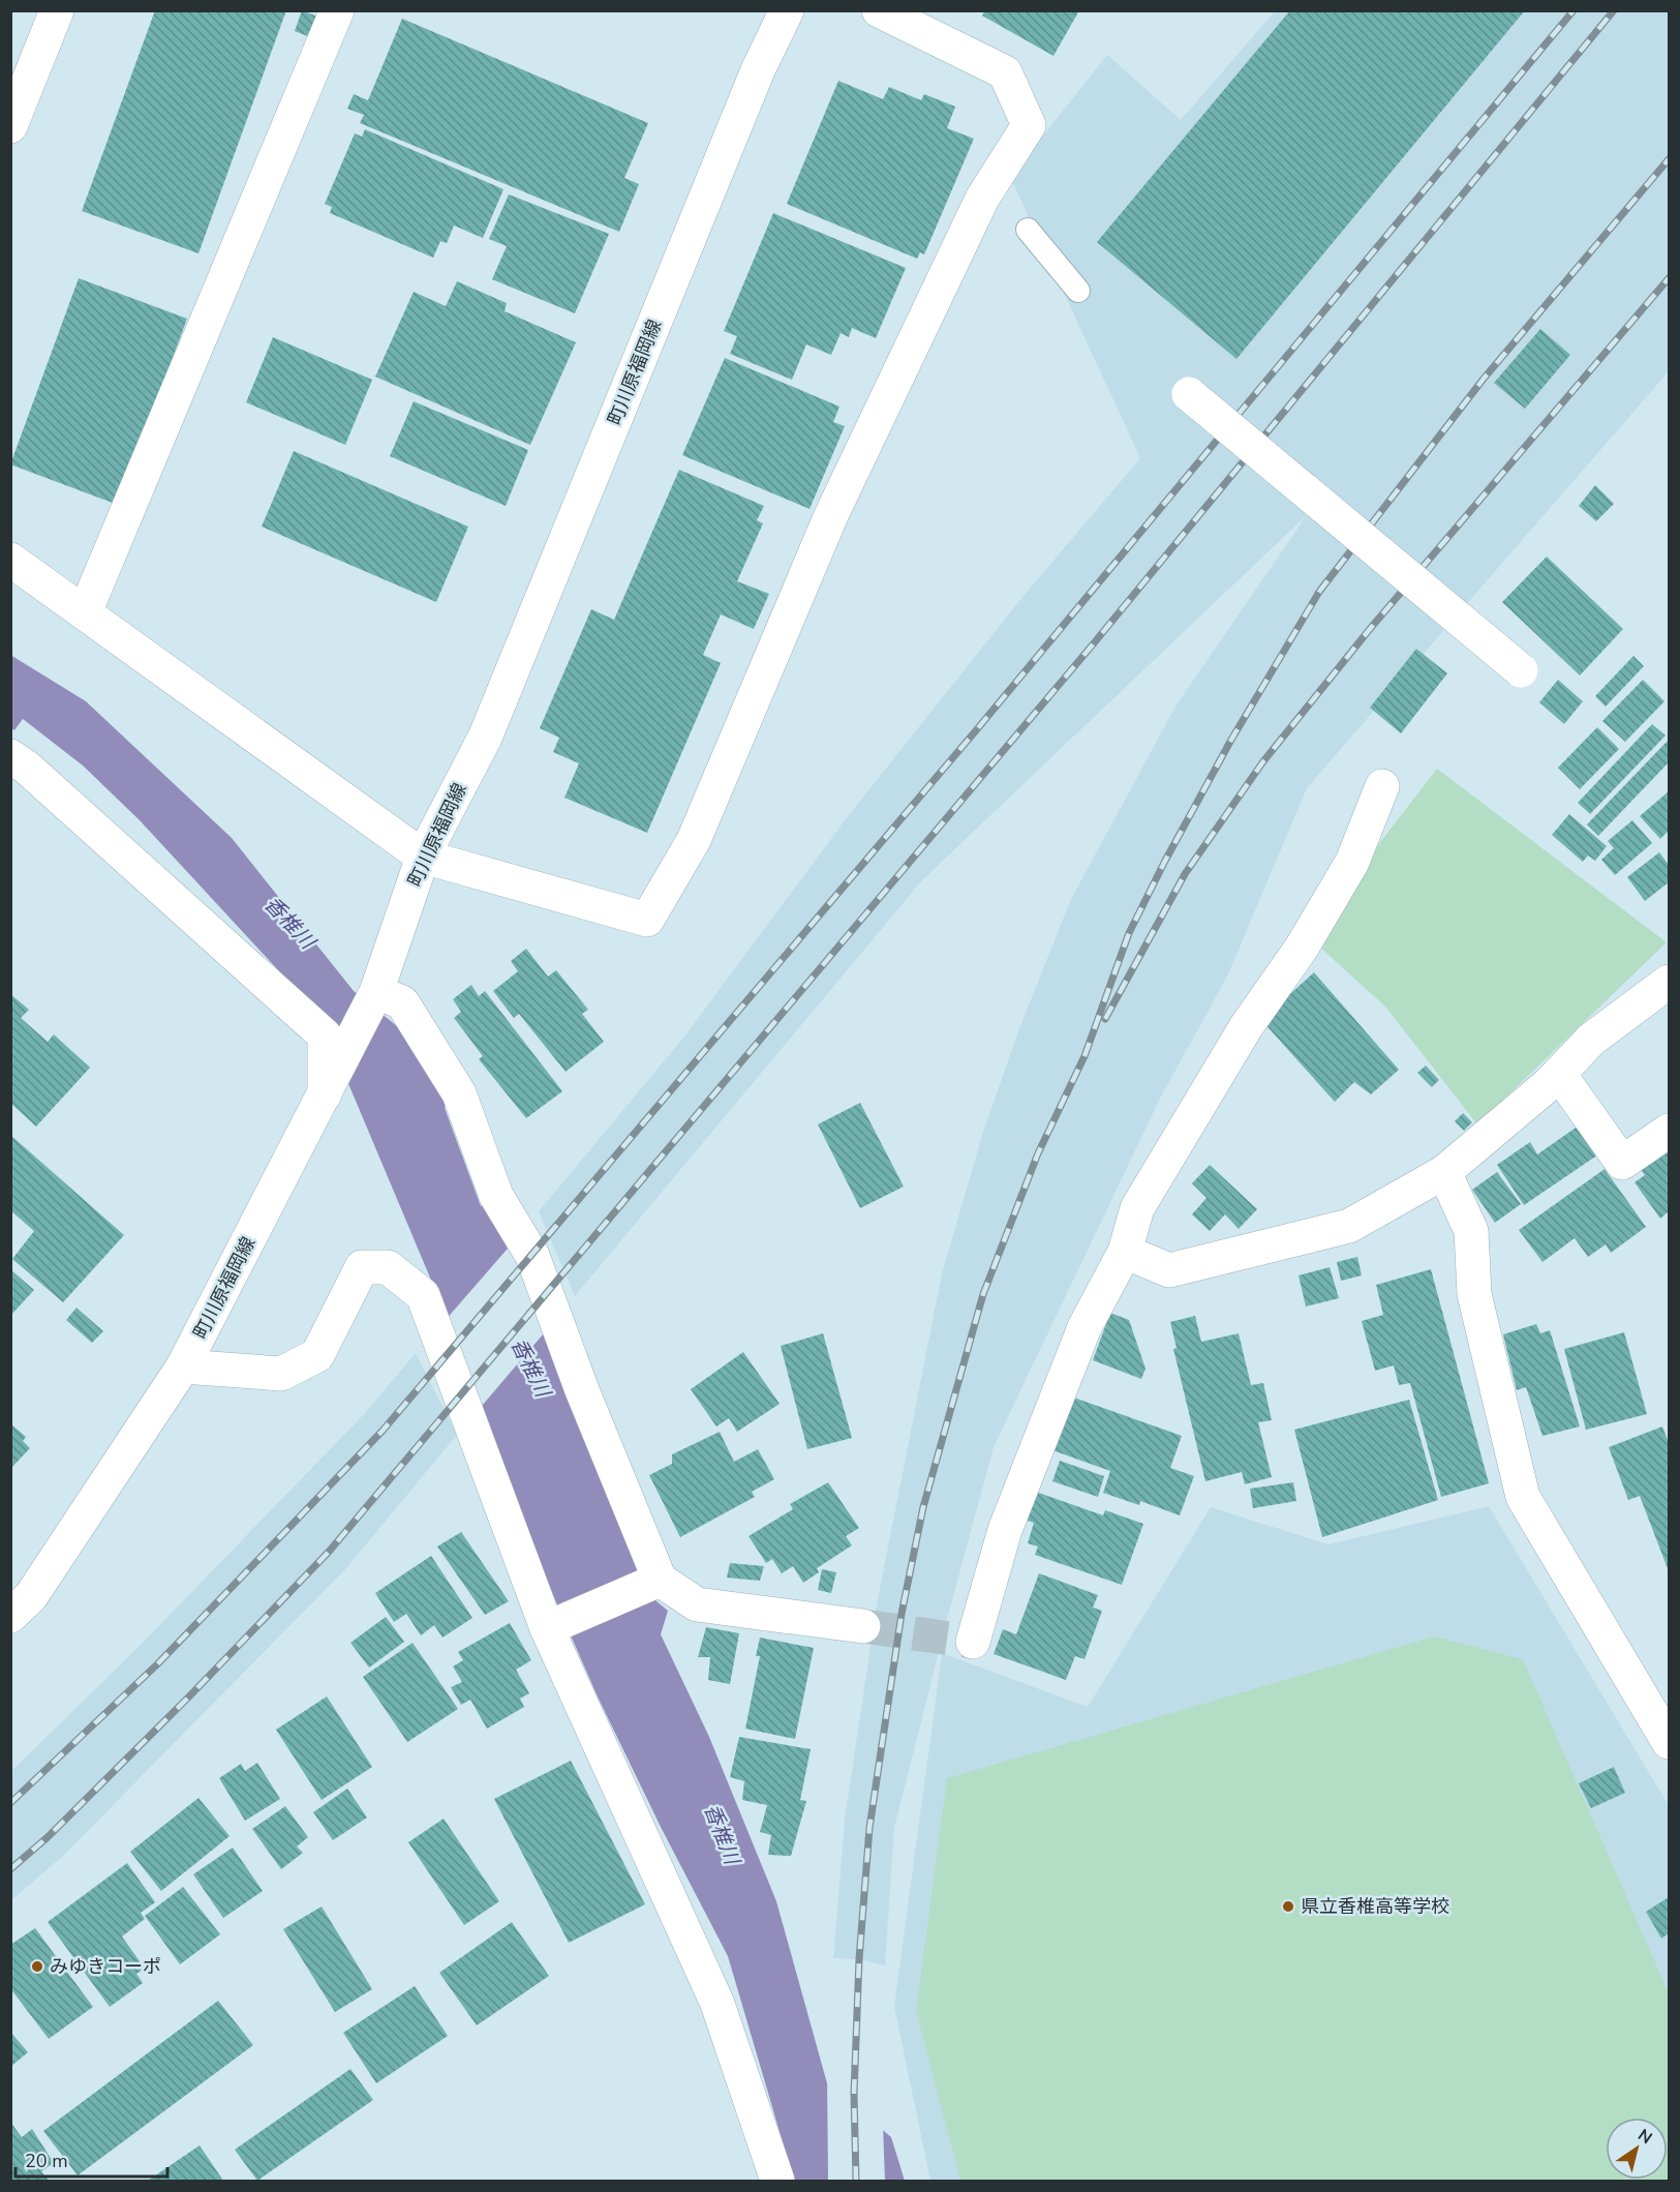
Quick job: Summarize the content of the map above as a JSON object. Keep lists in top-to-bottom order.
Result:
{
  "streets": {
    "street": ["町川原福岡線"]
  },
  "water": ["香椎川"],
  "places": ["県立香椎高等学校", "みゆきコーポ"],
  "scale_bar": "20 m",
  "north": "top right"
}
